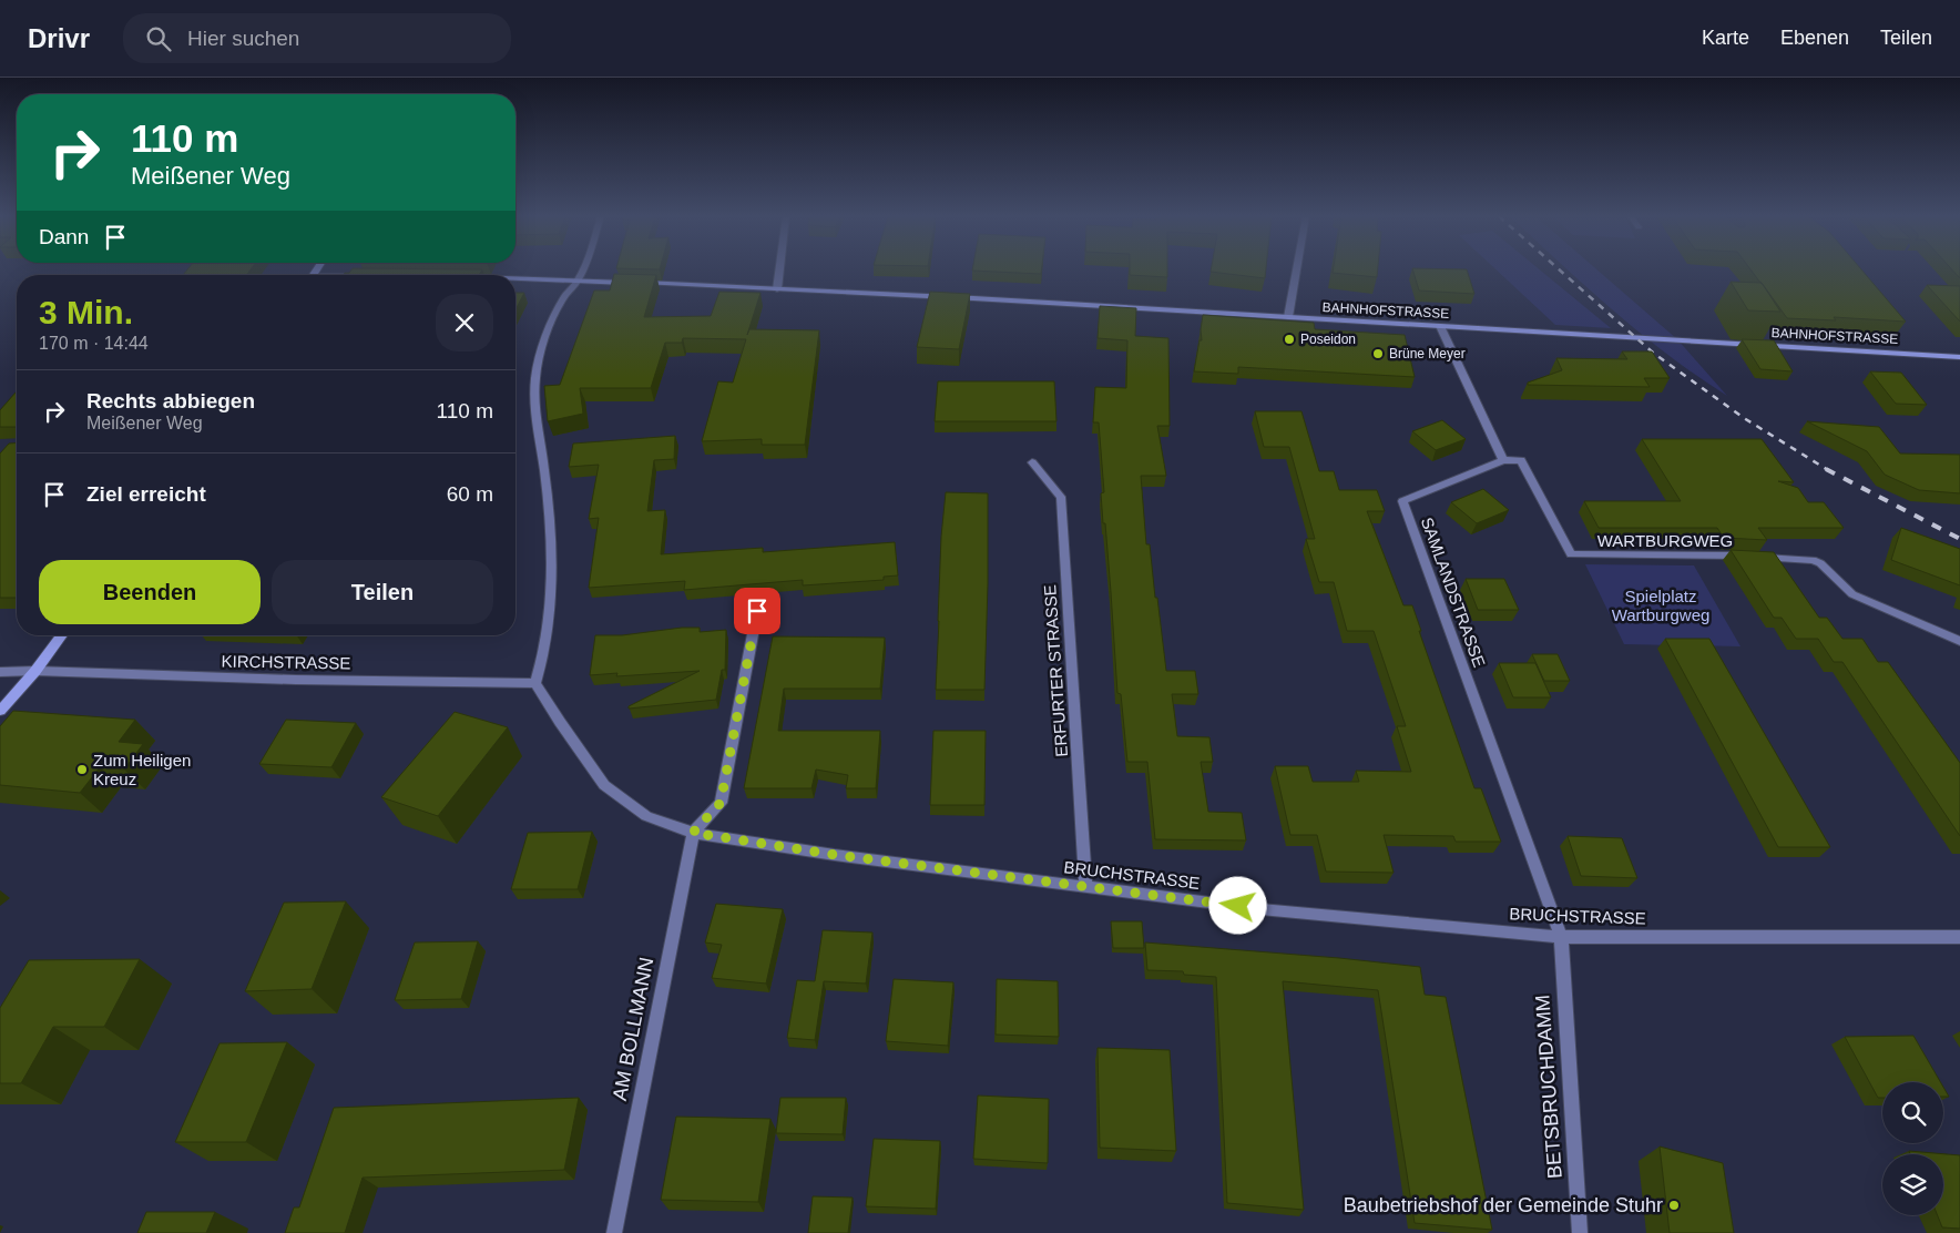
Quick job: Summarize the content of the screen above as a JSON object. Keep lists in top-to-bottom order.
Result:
{
  "streets": {
    "street": [
      "BAHNHOFSTRASSE",
      "WARTBURGWEG",
      "SAMLANDSTRASSE",
      "KIRCHSTRASSE",
      "ERFURTER STRASSE",
      "BRUCHSTRASSE",
      "AM BOLLMANN",
      "BETSBRUCHDAMM"
    ]
  },
  "crossings": [
    ["WARTBURGWEG", "SAMLANDSTRASSE"],
    ["SAMLANDSTRASSE", "BRUCHSTRASSE"],
    ["SAMLANDSTRASSE", "BETSBRUCHDAMM"],
    ["KIRCHSTRASSE", "BRUCHSTRASSE"],
    ["ERFURTER STRASSE", "BRUCHSTRASSE"],
    ["BRUCHSTRASSE", "AM BOLLMANN"],
    ["BRUCHSTRASSE", "BETSBRUCHDAMM"]
  ],
  "parks": ["Spielplatz Wartburgweg"],
  "places": [
    "Poseidon",
    "Brüne Meyer",
    "Zum Heiligen Kreuz",
    "Baubetriebshof der Gemeinde Stuhr"
  ],
  "page": {
    "header": "Drivr",
    "search": "Hier suchen",
    "nav": ["Karte", "Ebenen", "Teilen"],
    "turn": ["110 m", "Meißener Weg"],
    "then": "Dann",
    "heading": ["3 Min.", "170 m · 14:44"],
    "list": [
      {
        "name": "Rechts abbiegen",
        "note": "Meißener Weg",
        "value": "110 m"
      },
      {
        "name": "Ziel erreicht",
        "value": "60 m"
      }
    ],
    "buttons": ["Beenden", "Teilen"]
  }
}
